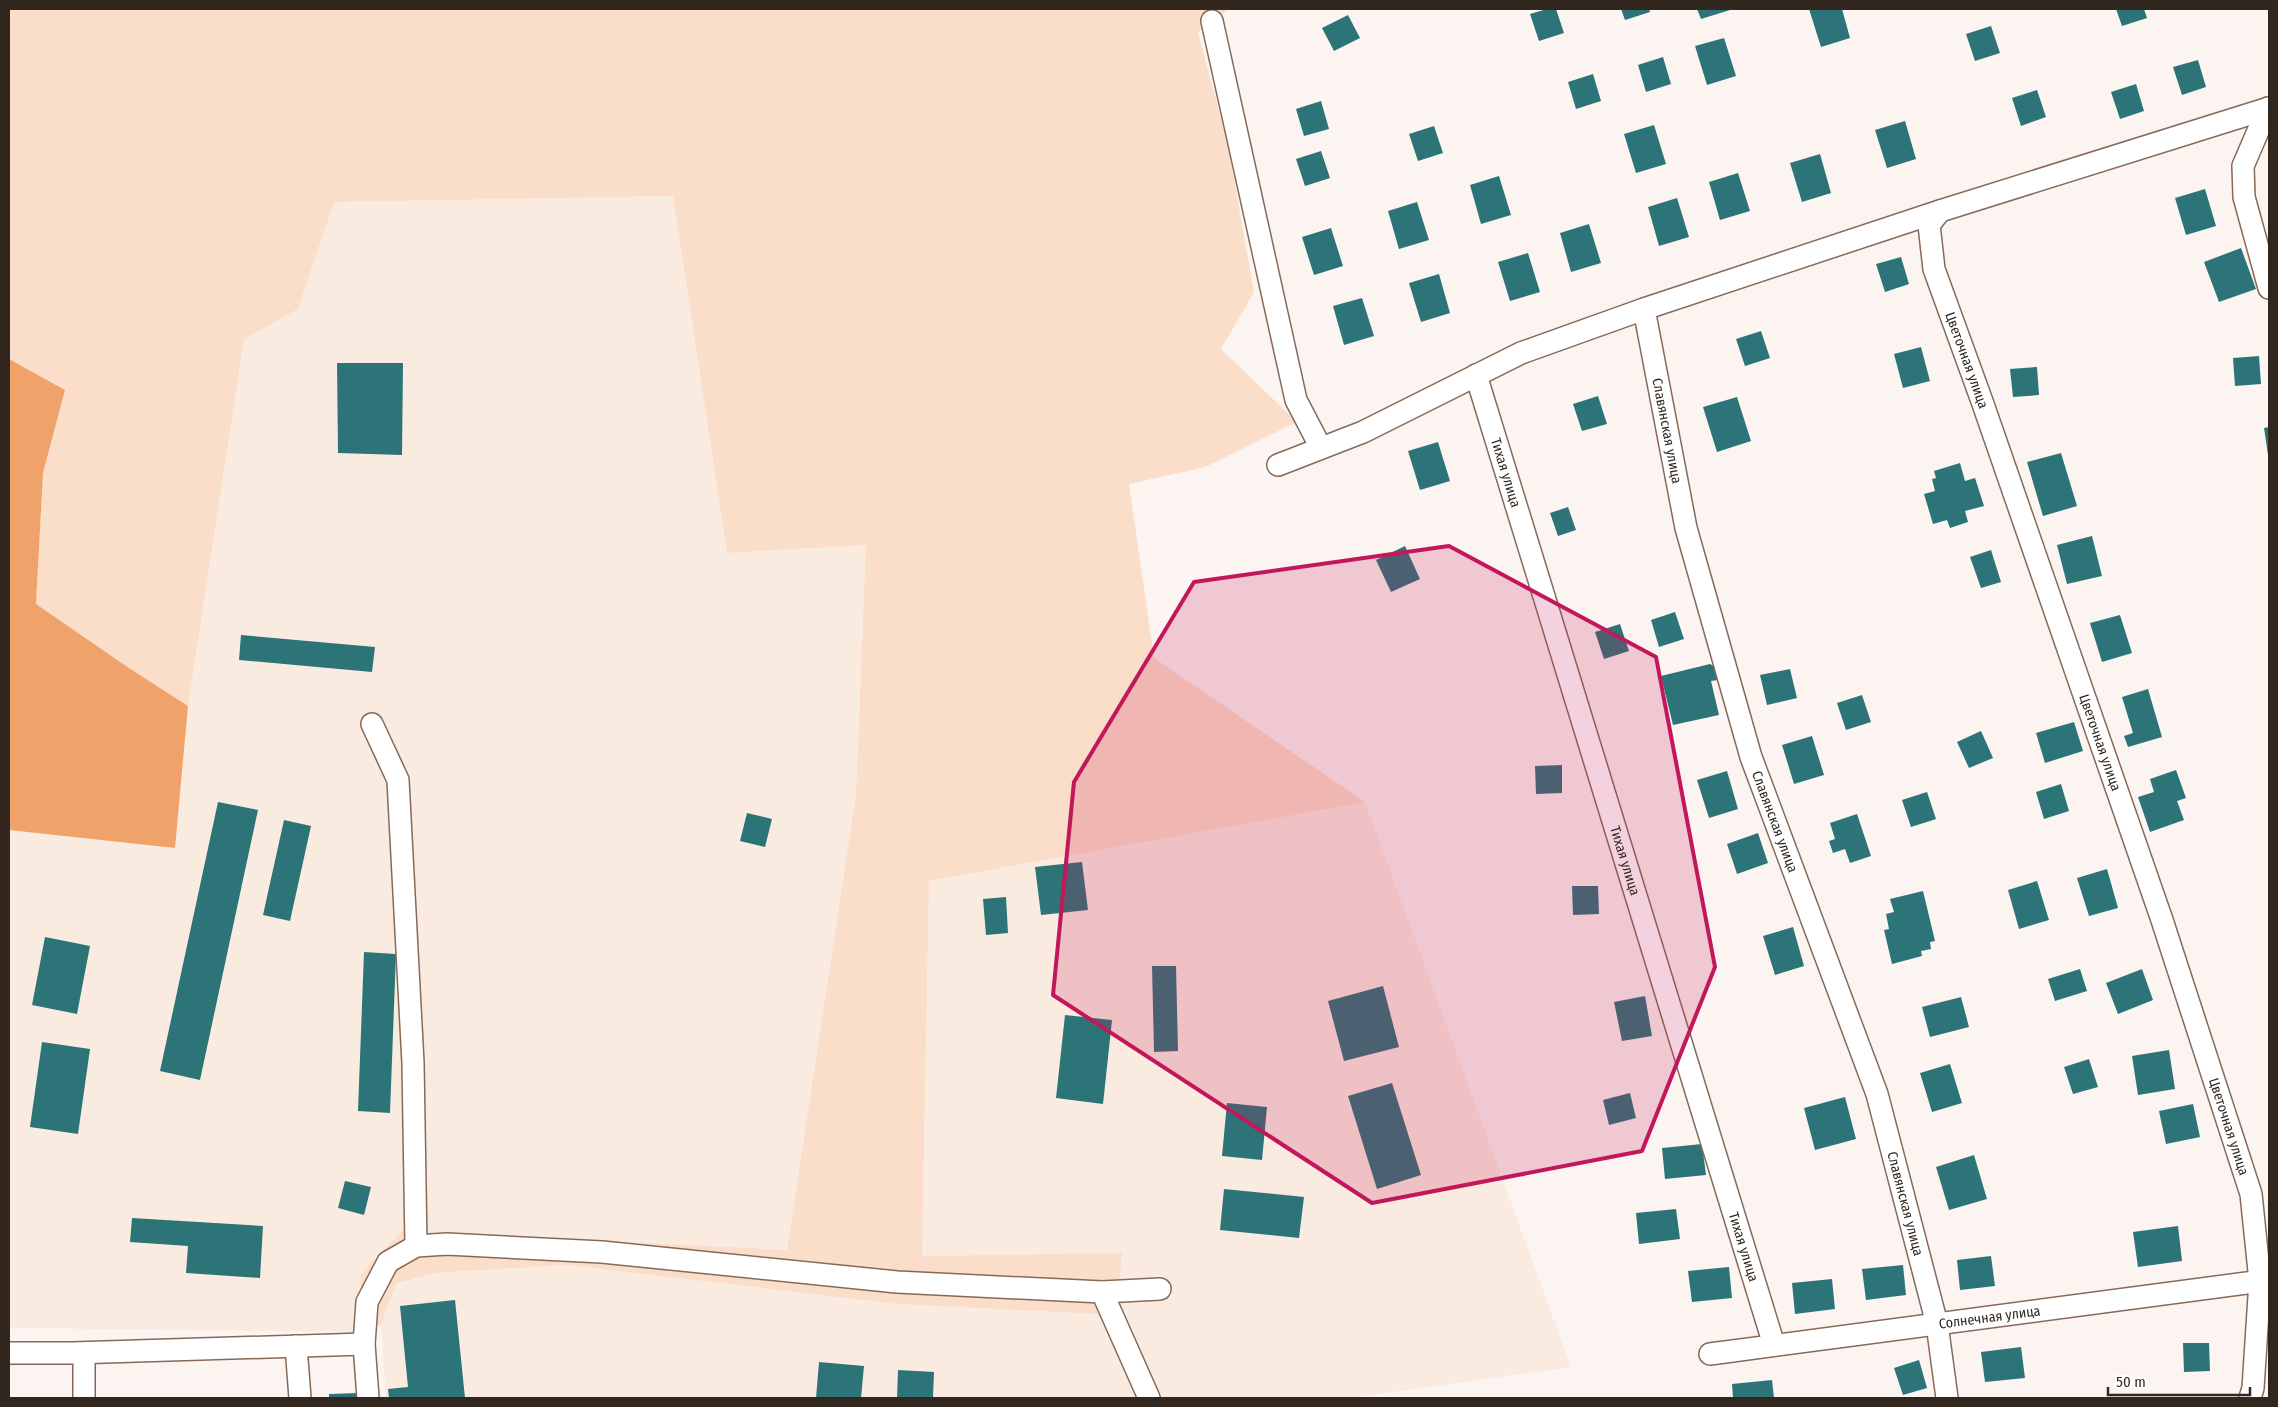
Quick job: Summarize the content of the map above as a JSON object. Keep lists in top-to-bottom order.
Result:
{
  "streets": {
    "street": [
      "Цветочная улица",
      "Славянская улица",
      "Тихая улица",
      "Солнечная улица"
    ]
  },
  "crossings": [
    ["Цветочная улица", "Солнечная улица"],
    ["Славянская улица", "Солнечная улица"],
    ["Тихая улица", "Солнечная улица"]
  ],
  "scale_bar": "50 m"
}
